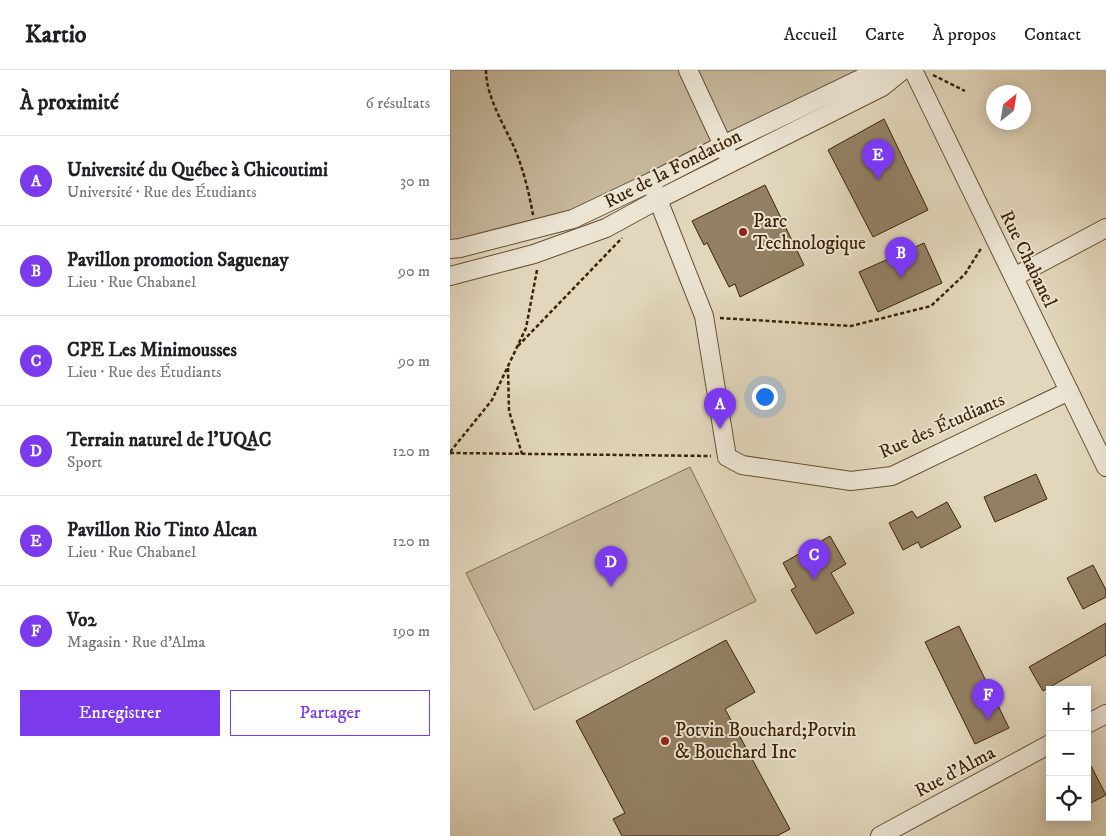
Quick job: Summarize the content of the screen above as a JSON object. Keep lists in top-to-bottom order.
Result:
{
  "streets": {
    "street": [
      "Rue de la Fondation",
      "Rue Chabanel",
      "Rue des Étudiants",
      "Rue d'Alma"
    ]
  },
  "crossings": [
    ["Rue Chabanel", "Rue des Étudiants"]
  ],
  "places": ["Parc Technologique", "Potvin Bouchard;Potvin & Bouchard Inc"],
  "north": "top right",
  "page": {
    "header": "Kartio",
    "nav": [
      "Accueil",
      "Carte",
      "À propos",
      "Contact"
    ],
    "heading": ["À proximité", "6 résultats"],
    "list": [
      {
        "mark": "A",
        "name": "Université du Québec à Chicoutimi",
        "note": "Université · Rue des Étudiants",
        "value": "30 m"
      },
      {
        "mark": "B",
        "name": "Pavillon promotion Saguenay",
        "note": "Lieu · Rue Chabanel",
        "value": "90 m"
      },
      {
        "mark": "C",
        "name": "CPE Les Minimousses",
        "note": "Lieu · Rue des Étudiants",
        "value": "90 m"
      },
      {
        "mark": "D",
        "name": "Terrain naturel de l'UQAC",
        "note": "Sport",
        "value": "120 m"
      },
      {
        "mark": "E",
        "name": "Pavillon Rio Tinto Alcan",
        "note": "Lieu · Rue Chabanel",
        "value": "120 m"
      },
      {
        "mark": "F",
        "name": "Vo2",
        "note": "Magasin · Rue d'Alma",
        "value": "190 m"
      }
    ],
    "pins": [
      "E",
      "B",
      "A",
      "C",
      "D",
      "F"
    ],
    "buttons": ["Enregistrer", "Partager"],
    "map_buttons": ["+", "−"]
  }
}
